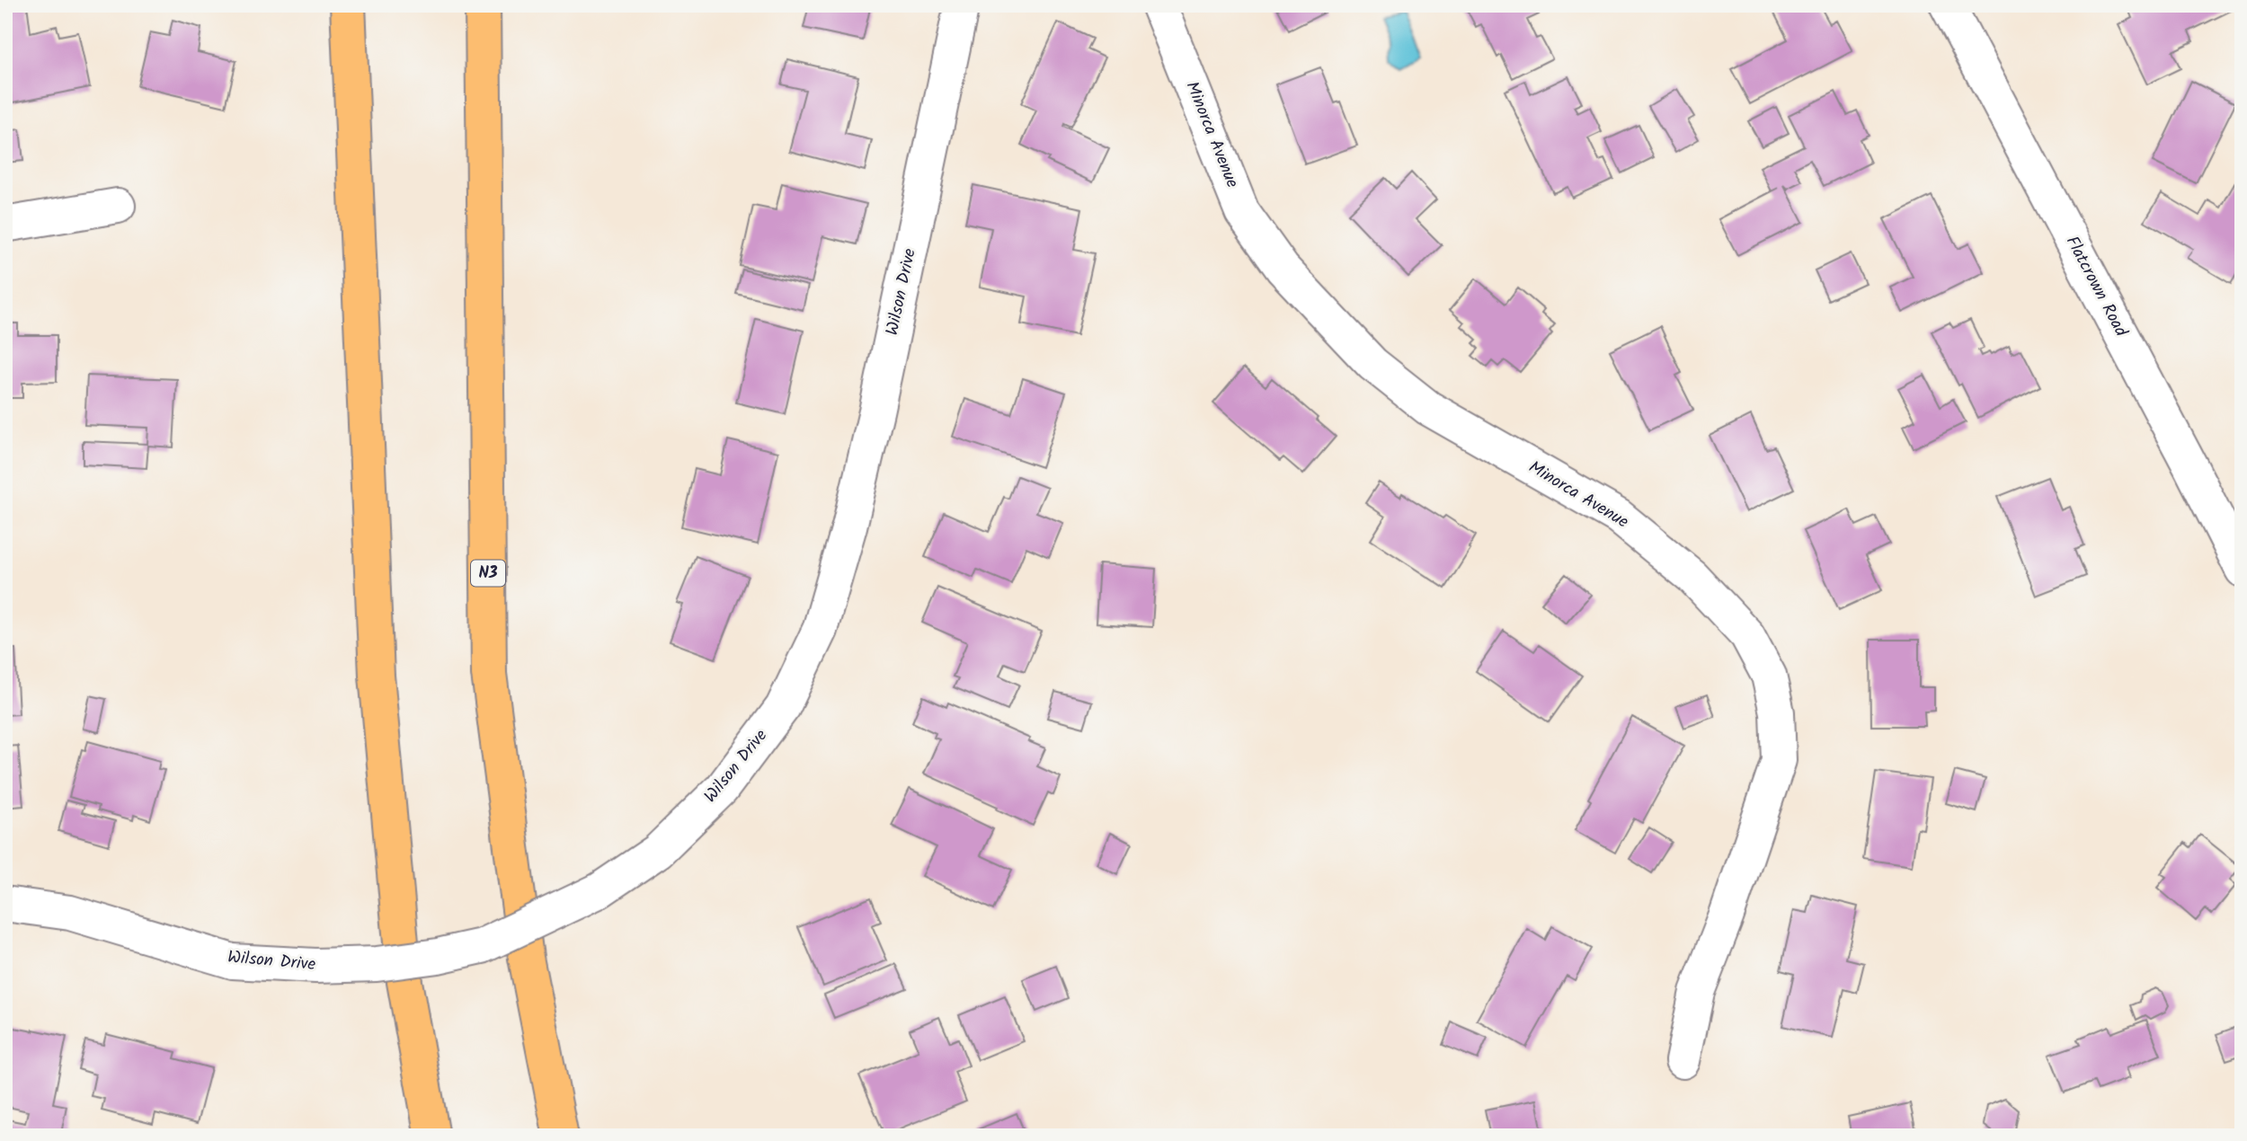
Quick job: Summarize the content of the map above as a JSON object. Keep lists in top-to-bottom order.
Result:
{
  "streets": {
    "highway": ["N3"],
    "street": ["Minorca Avenue", "Flatcrown Road", "Wilson Drive"]
  }
}
